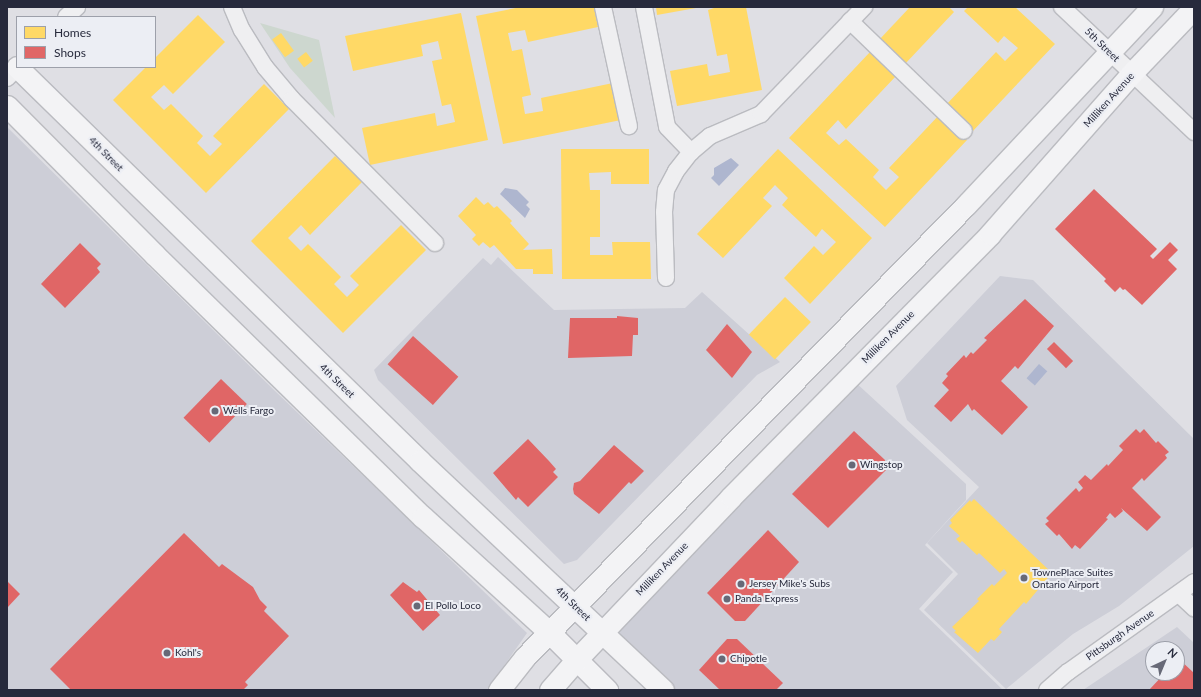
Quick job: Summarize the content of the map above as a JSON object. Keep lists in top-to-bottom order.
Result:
{
  "streets": {
    "main road": ["Milliken Avenue", "4th Street"],
    "street": ["5th Street", "Pittsburgh Avenue"]
  },
  "crossings": [
    ["5th Street", "Milliken Avenue"],
    ["Milliken Avenue", "4th Street"]
  ],
  "places": [
    "Wells Fargo",
    "Wingstop",
    "TownePlace Suites Ontario Airport",
    "Jersey Mike's Subs",
    "Panda Express",
    "El Pollo Loco",
    "Kohl's",
    "Chipotle"
  ],
  "legend": ["Homes", "Shops"],
  "north": "top right"
}
